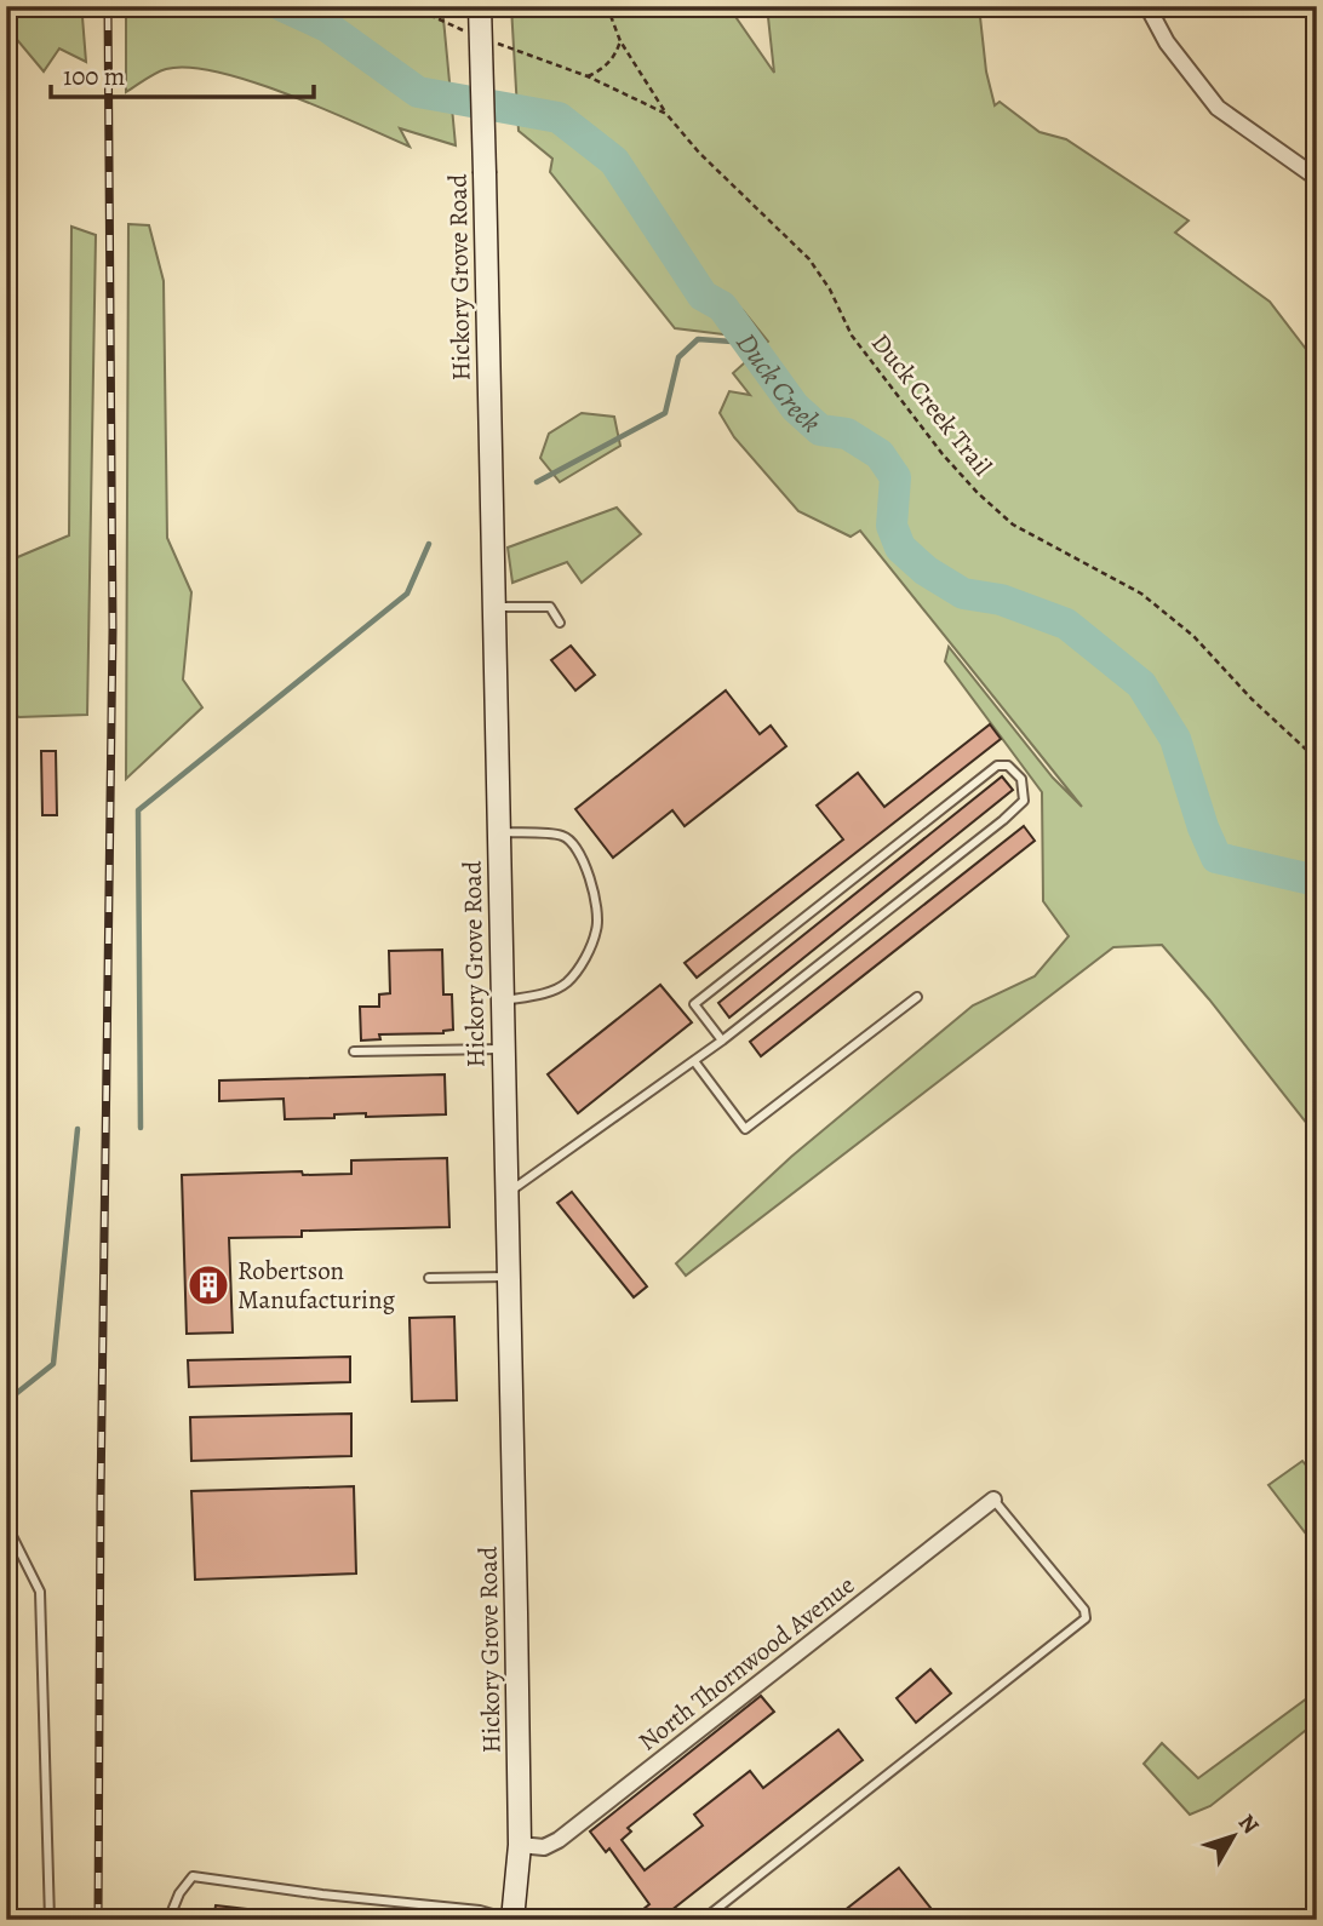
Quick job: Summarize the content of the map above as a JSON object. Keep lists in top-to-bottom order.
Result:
{
  "streets": {
    "main road": ["Hickory Grove Road"],
    "street": ["North Thornwood Avenue"],
    "path": ["Duck Creek Trail"]
  },
  "crossings": [
    ["Hickory Grove Road", "North Thornwood Avenue"]
  ],
  "water": ["Duck Creek"],
  "places": {
    "building": ["Robertson Manufacturing"]
  },
  "scale_bar": "100 m",
  "north": "top right"
}
